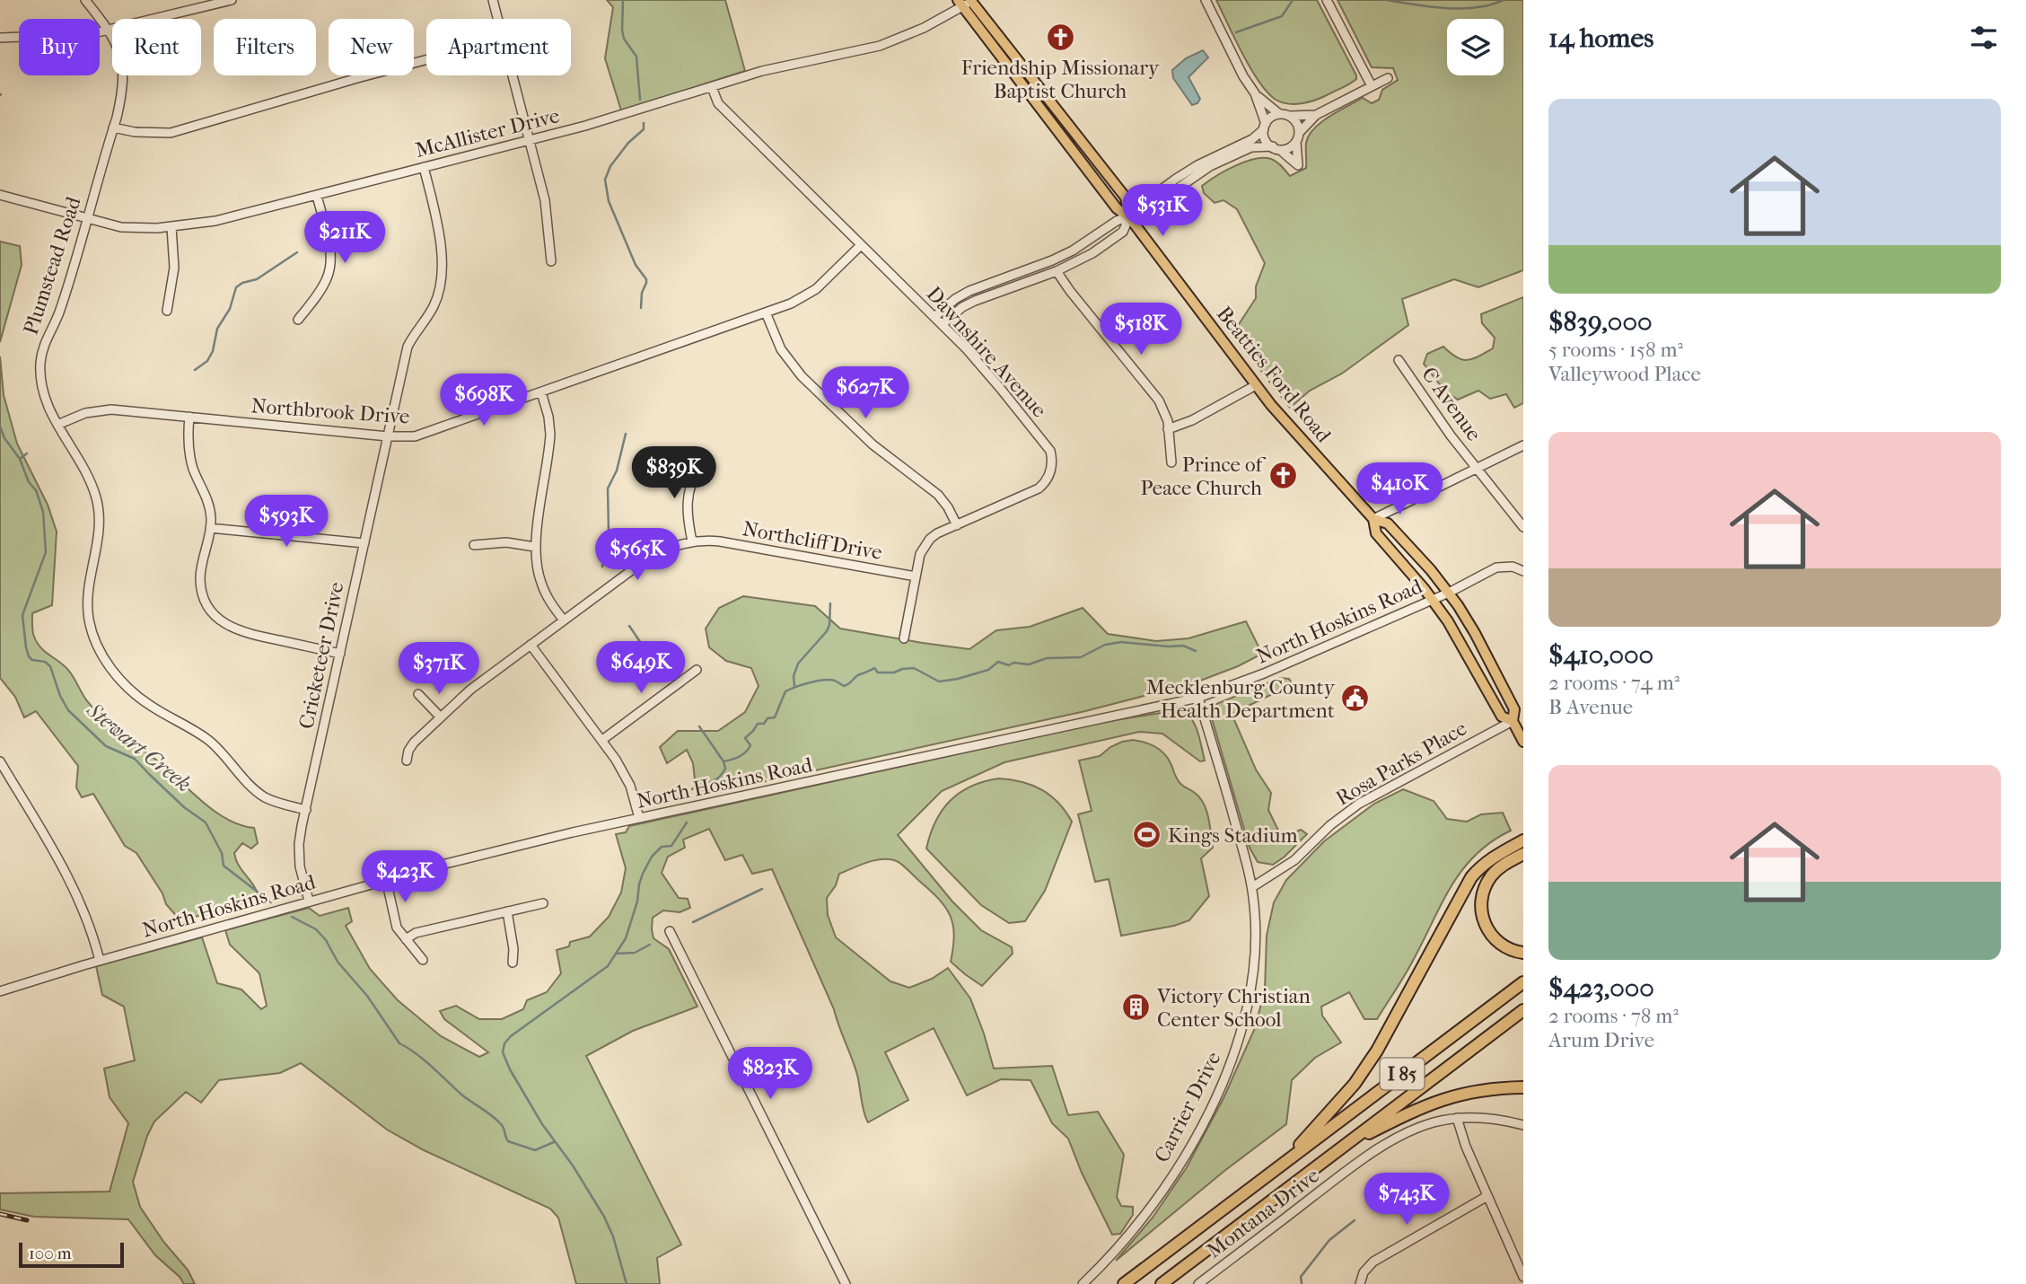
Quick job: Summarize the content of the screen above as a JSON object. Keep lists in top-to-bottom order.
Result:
{
  "streets": {
    "highway": ["I 85"],
    "main road": ["Beatties Ford Road"],
    "street": [
      "McAllister Drive",
      "Plumstead Road",
      "Dawnshire Avenue",
      "C Avenue",
      "Northbrook Drive",
      "Northcliff Drive",
      "North Hoskins Road",
      "Cricketeer Drive",
      "Rosa Parks Place",
      "Carrier Drive",
      "Montana Drive"
    ]
  },
  "crossings": [
    ["McAllister Drive", "Plumstead Road"],
    ["McAllister Drive", "Dawnshire Avenue"],
    ["McAllister Drive", "Beatties Ford Road"],
    ["McAllister Drive", "Cricketeer Drive"],
    ["Plumstead Road", "Northbrook Drive"],
    ["Plumstead Road", "Cricketeer Drive"],
    ["Dawnshire Avenue", "Northbrook Drive"],
    ["Dawnshire Avenue", "Northcliff Drive"],
    ["Beatties Ford Road", "North Hoskins Road"],
    ["Beatties Ford Road", "Rosa Parks Place"],
    ["Northbrook Drive", "Cricketeer Drive"],
    ["North Hoskins Road", "Cricketeer Drive"],
    ["North Hoskins Road", "Carrier Drive"],
    ["Rosa Parks Place", "Carrier Drive"]
  ],
  "water": ["Stewart Creek"],
  "places": {
    "church": ["Friendship Missionary Baptist Church", "Prince of Peace Church"],
    "public building": ["Mecklenburg County Health Department"],
    "sports": ["Kings Stadium"],
    "building": ["Victory Christian Center School"]
  },
  "scale_bar": "100 m",
  "page": {
    "heading": "14 homes",
    "chip": [
      "Buy",
      "Rent",
      "Filters",
      "New",
      "Apartment"
    ],
    "list": [
      {
        "name": "$839,000",
        "note": "5 rooms · 158 m² · Valleywood Place"
      },
      {
        "name": "$410,000",
        "note": "2 rooms · 74 m² · B Avenue"
      },
      {
        "name": "$423,000",
        "note": "2 rooms · 78 m² · Arum Drive"
      }
    ],
    "price": [
      "$531K",
      "$211K",
      "$518K",
      "$627K",
      "$698K",
      "$839K",
      "$410K",
      "$593K",
      "$565K",
      "$649K",
      "$371K",
      "$423K",
      "$823K",
      "$743K"
    ],
    "scale": "100 m"
  }
}
